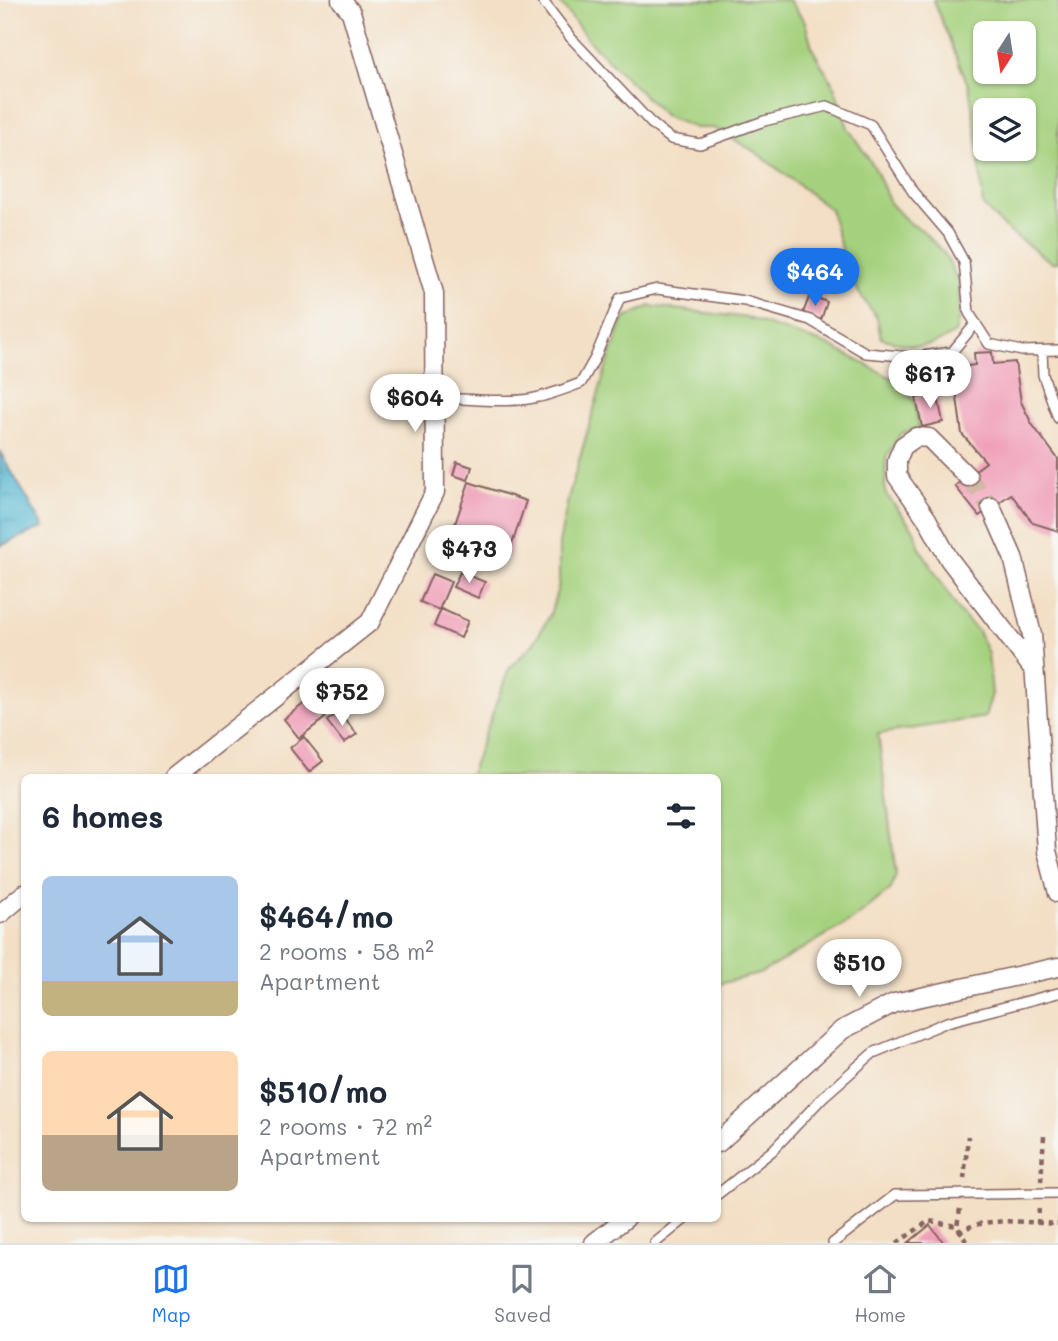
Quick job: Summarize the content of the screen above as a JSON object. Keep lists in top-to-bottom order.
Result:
{
  "north": "bottom",
  "page": {
    "price": [
      "$464",
      "$617",
      "$604",
      "$473",
      "$752",
      "$510"
    ],
    "heading": "6 homes",
    "list": [
      {
        "name": "$464/mo",
        "note": "2 rooms · 58 m² · Apartment"
      },
      {
        "name": "$510/mo",
        "note": "2 rooms · 72 m² · Apartment"
      }
    ],
    "tabs": ["Map", "Saved", "Home"]
  }
}
